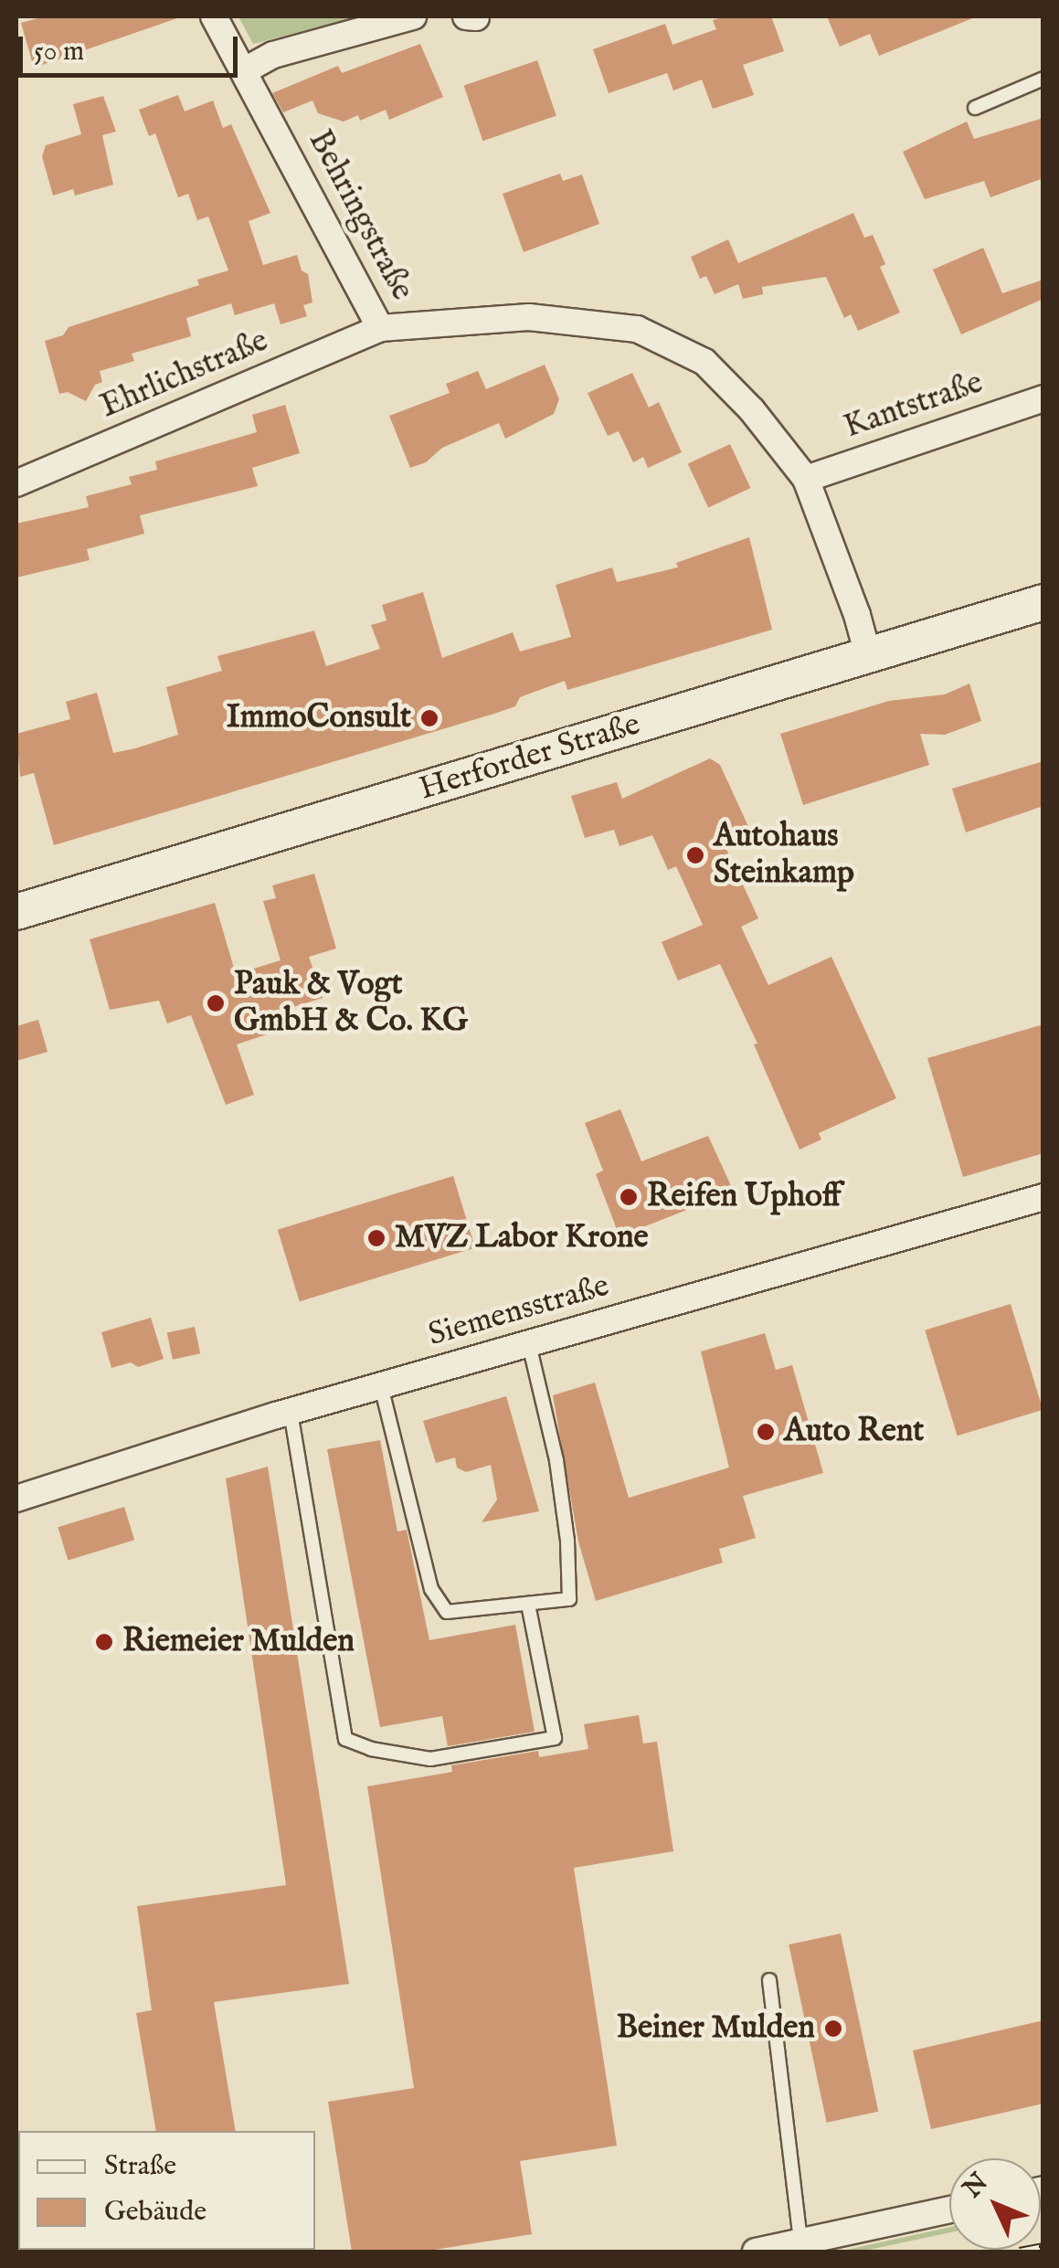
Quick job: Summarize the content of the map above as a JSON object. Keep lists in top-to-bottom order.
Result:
{
  "streets": {
    "main road": ["Herforder Straße"],
    "street": [
      "Behringstraße",
      "Ehrlichstraße",
      "Kantstraße",
      "Siemensstraße"
    ]
  },
  "crossings": [
    ["Behringstraße", "Ehrlichstraße"],
    ["Behringstraße", "Kantstraße"],
    ["Behringstraße", "Herforder Straße"]
  ],
  "places": [
    "ImmoConsult",
    "Autohaus Steinkamp",
    "Pauk & Vogt GmbH & Co. KG",
    "Reifen Uphoff",
    "MVZ Labor Krone",
    "Auto Rent",
    "Riemeier Mulden",
    "Beiner Mulden"
  ],
  "legend": ["Straße", "Gebäude"],
  "scale_bar": "50 m",
  "north": "top left"
}
